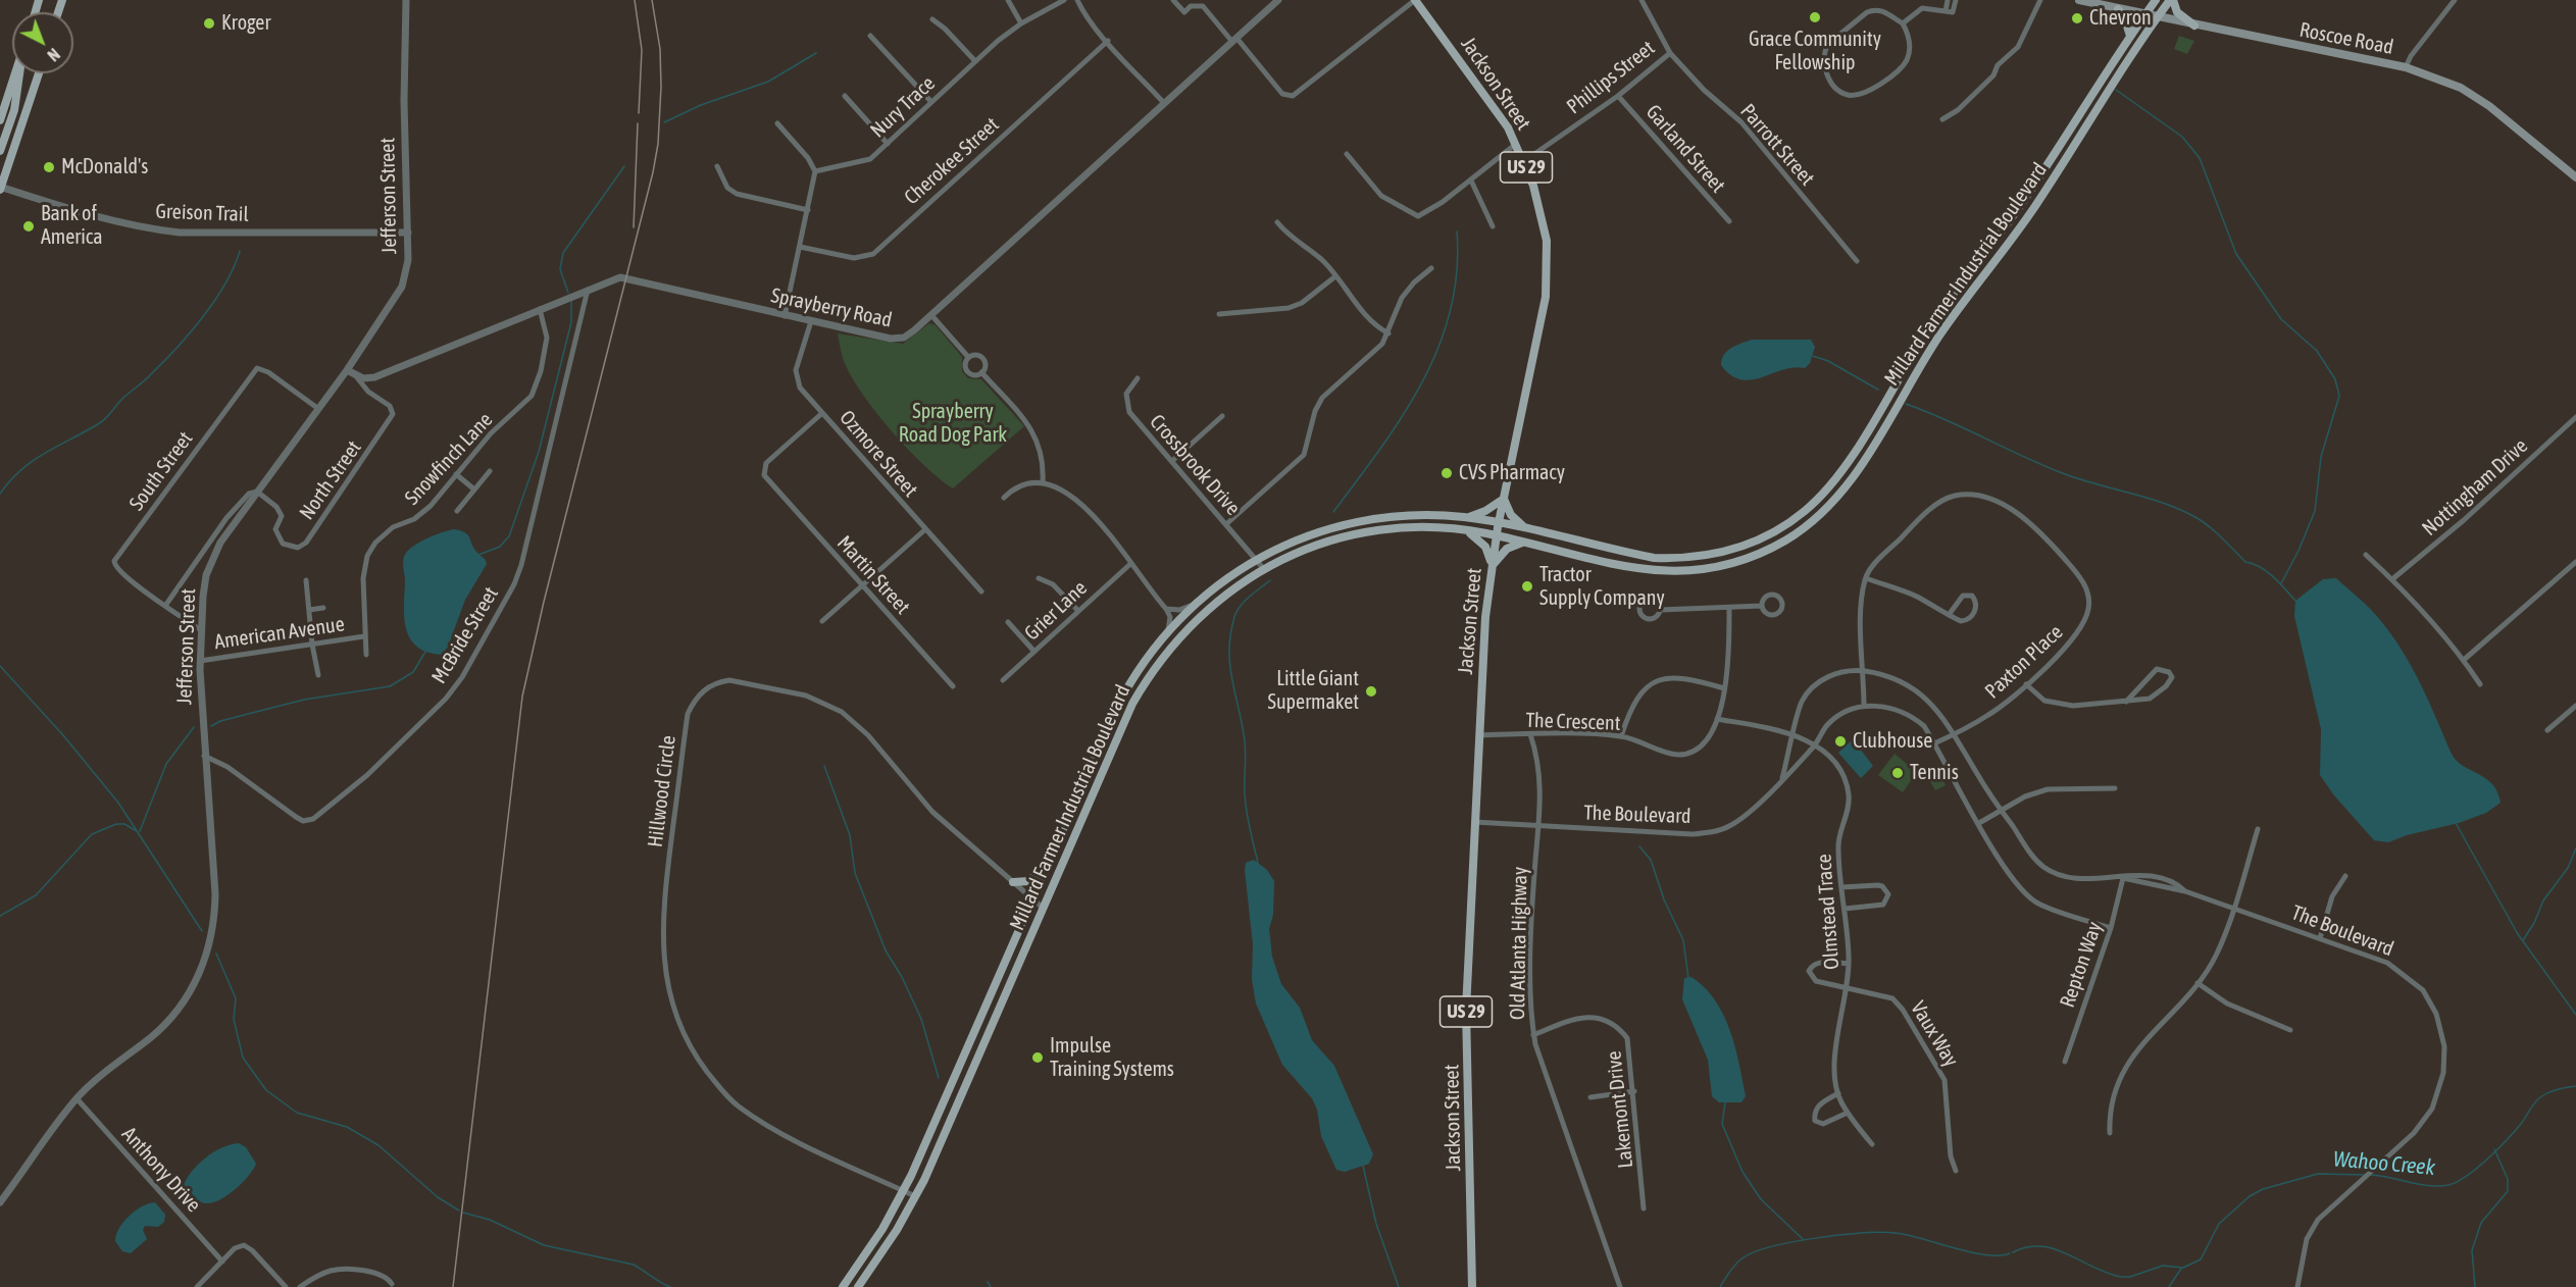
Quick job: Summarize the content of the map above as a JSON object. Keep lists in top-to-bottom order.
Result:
{
  "streets": {
    "main road": [
      "Roscoe Road",
      "Jackson Street",
      "US 29",
      "Millard Farmer Industrial Boulevard"
    ],
    "street": [
      "Phillips Street",
      "Nury Trace",
      "Parrott Street",
      "Garland Street",
      "Cherokee Street",
      "Jefferson Street",
      "Greison Trail",
      "Sprayberry Road",
      "Ozmore Street",
      "Snowfinch Lane",
      "Crossbrook Drive",
      "South Street",
      "North Street",
      "Nottingham Drive",
      "Martin Street",
      "Grier Lane",
      "American Avenue",
      "McBride Street",
      "Paxton Place",
      "The Crescent",
      "Hillwood Circle",
      "The Boulevard",
      "Olmstead Trace",
      "Old Atlanta Highway",
      "Repton Way",
      "Vaux Way",
      "Lakemont Drive",
      "Anthony Drive"
    ]
  },
  "crossings": [
    ["Roscoe Road", "Millard Farmer Industrial Boulevard"],
    ["Phillips Street", "Jackson Street"],
    ["Phillips Street", "Parrott Street"],
    ["Phillips Street", "Garland Street"],
    ["Jackson Street", "Millard Farmer Industrial Boulevard"],
    ["Jackson Street", "The Crescent"],
    ["Jackson Street", "The Boulevard"],
    ["Jefferson Street", "Greison Trail"],
    ["Jefferson Street", "South Street"],
    ["Jefferson Street", "North Street"],
    ["Jefferson Street", "American Avenue"],
    ["Jefferson Street", "McBride Street"],
    ["Jefferson Street", "Anthony Drive"],
    ["Millard Farmer Industrial Boulevard", "Crossbrook Drive"],
    ["Millard Farmer Industrial Boulevard", "Hillwood Circle"],
    ["Sprayberry Road", "Ozmore Street"],
    ["Sprayberry Road", "Snowfinch Lane"],
    ["Sprayberry Road", "North Street"],
    ["Sprayberry Road", "McBride Street"],
    ["Ozmore Street", "Martin Street"],
    ["Snowfinch Lane", "American Avenue"],
    ["Paxton Place", "The Boulevard"],
    ["The Crescent", "Olmstead Trace"],
    ["The Crescent", "Old Atlanta Highway"],
    ["The Boulevard", "Olmstead Trace"],
    ["The Boulevard", "Old Atlanta Highway"],
    ["The Boulevard", "Repton Way"],
    ["Olmstead Trace", "Vaux Way"],
    ["Old Atlanta Highway", "Lakemont Drive"]
  ],
  "water": ["Wahoo Creek"],
  "parks": ["Sprayberry Road Dog Park"],
  "places": [
    "Grace Community Fellowship",
    "Chevron",
    "Kroger",
    "McDonald's",
    "Bank of America",
    "CVS Pharmacy",
    "Tractor Supply Company",
    "Little Giant Supermaket",
    "Clubhouse",
    "Tennis",
    "Impulse Training Systems"
  ],
  "north": "bottom right"
}
